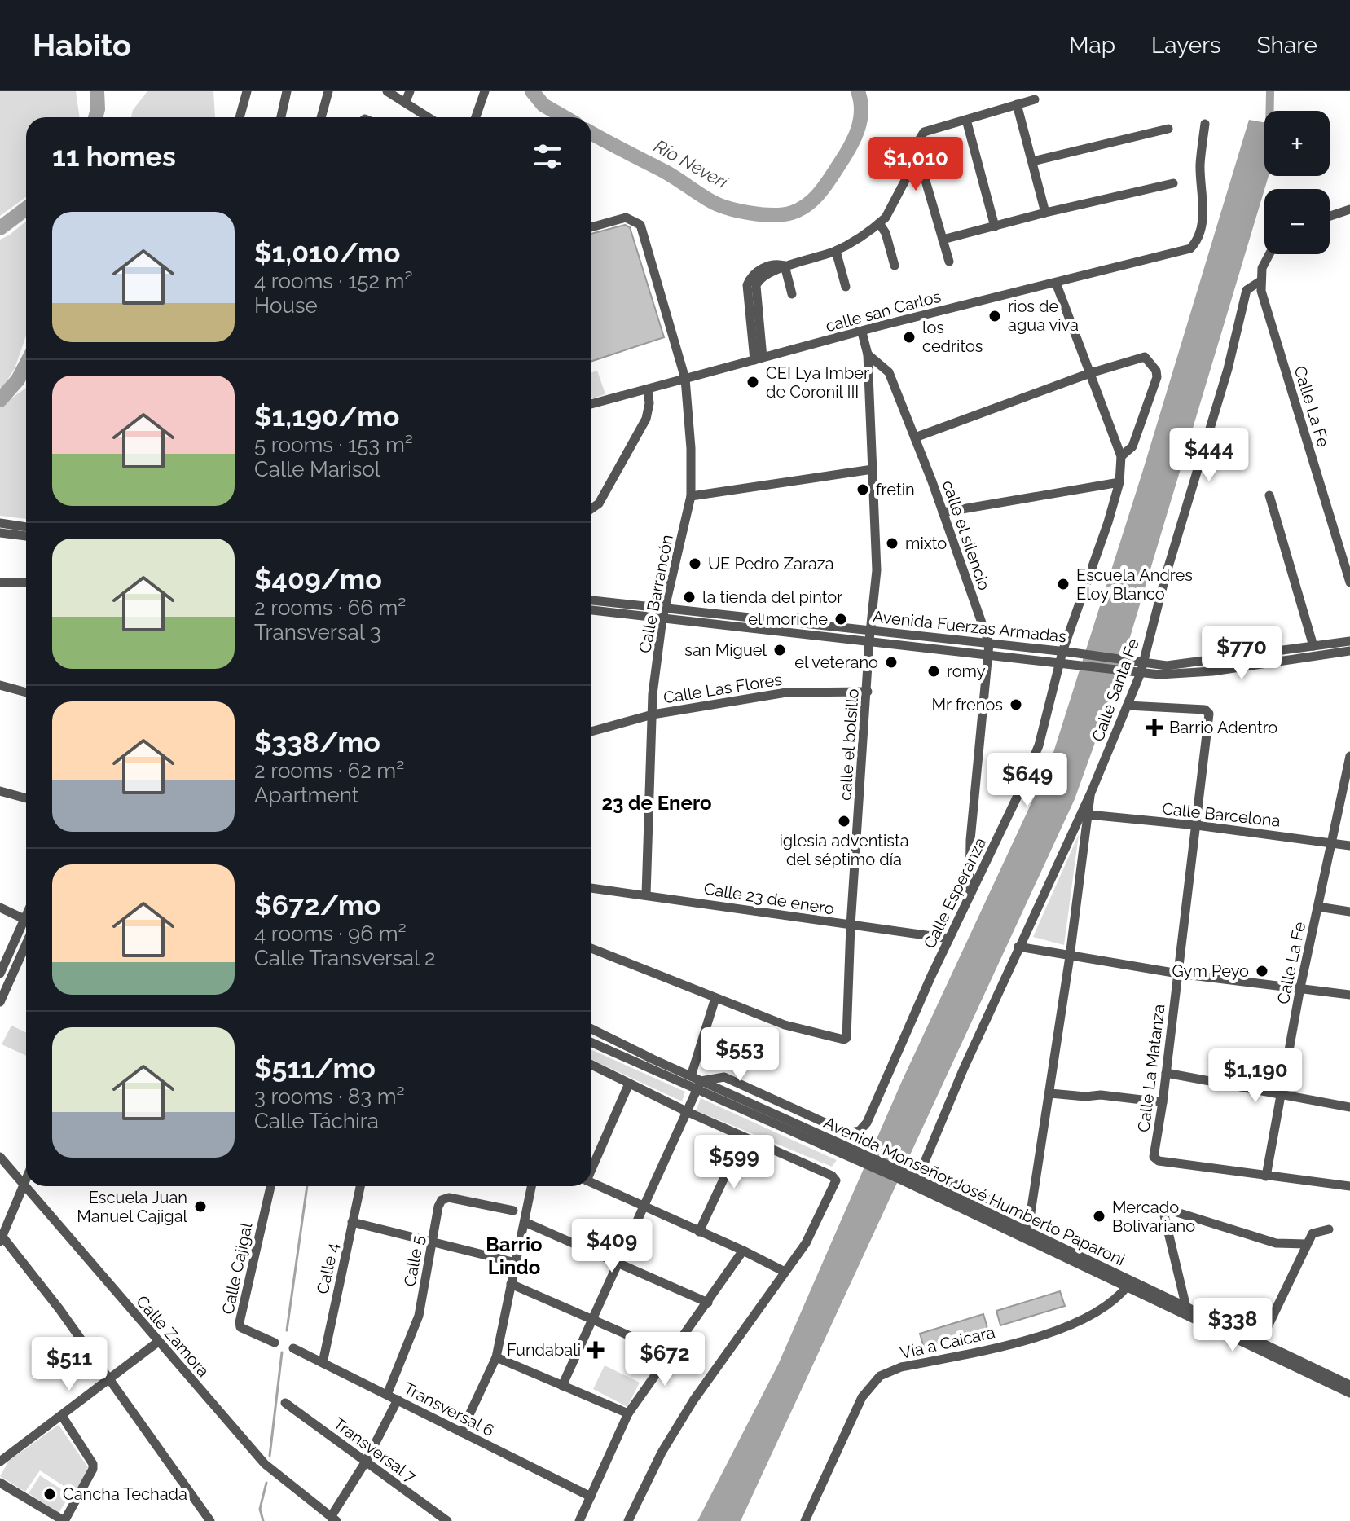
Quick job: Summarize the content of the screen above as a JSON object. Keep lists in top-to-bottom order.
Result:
{
  "streets": {
    "street": [
      "calle san Carlos",
      "Calle La Fe",
      "calle el silencio",
      "Calle Barrancón",
      "Avenida Fuerzas Armadas",
      "Calle Las Flores",
      "Calle Santa Fe",
      "calle el bolsillo",
      "Calle Barcelona",
      "Calle Esperanza",
      "Calle 23 de enero",
      "Calle La Matanza",
      "Avenida Monseñor José Humberto Paparoni",
      "Calle 5",
      "Calle Cajigal",
      "Calle 4",
      "Calle Zamora",
      "Vía a Caicara",
      "Transversal 6",
      "Transversal 7"
    ]
  },
  "crossings": [
    ["calle san Carlos", "Calle Barrancón"],
    ["calle san Carlos", "calle el bolsillo"],
    ["Calle La Fe", "Calle Santa Fe"],
    ["Calle La Fe", "Calle Barcelona"],
    ["Calle La Fe", "Calle La Matanza"],
    ["calle el silencio", "Avenida Fuerzas Armadas"],
    ["calle el silencio", "calle el bolsillo"],
    ["calle el silencio", "Calle Esperanza"],
    ["Calle Barrancón", "Avenida Fuerzas Armadas"],
    ["Calle Barrancón", "Calle Las Flores"],
    ["Calle Barrancón", "Calle 23 de enero"],
    ["Avenida Fuerzas Armadas", "Calle Santa Fe"],
    ["Avenida Fuerzas Armadas", "calle el bolsillo"],
    ["Avenida Fuerzas Armadas", "Calle Esperanza"],
    ["Calle Las Flores", "calle el bolsillo"],
    ["Calle Santa Fe", "Calle La Matanza"],
    ["calle el bolsillo", "Calle 23 de enero"],
    ["Calle Barcelona", "Calle La Matanza"],
    ["Calle Esperanza", "Calle 23 de enero"],
    ["Calle Esperanza", "Avenida Monseñor José Humberto Paparoni"],
    ["Avenida Monseñor José Humberto Paparoni", "Vía a Caicara"],
    ["Calle 5", "Transversal 6"],
    ["Calle 4", "Transversal 6"]
  ],
  "districts": ["23 de Enero", "Barrio Lindo"],
  "water": ["Río Neverí"],
  "places": {
    "other": [
      "rios de agua viva",
      "los cedritos",
      "CEI Lya Imber de Coronil III",
      "fretin",
      "mixto",
      "UE Pedro Zaraza",
      "Escuela Andres Eloy Blanco",
      "la tienda del pintor",
      "el moriche",
      "san Miguel",
      "el veterano",
      "romy",
      "Mr frenos",
      "iglesia adventista del séptimo día",
      "Gym Peyo",
      "Escuela Juan Manuel Cajigal",
      "Mercado Bolivariano",
      "Cancha Techada"
    ],
    "health": ["Barrio Adentro", "Fundabali"]
  },
  "page": {
    "header": "Habito",
    "nav": ["Map", "Layers", "Share"],
    "map_buttons": ["+", "−"],
    "heading": "11 homes",
    "price": [
      "$1,010",
      "$444",
      "$770",
      "$649",
      "$553",
      "$1,190",
      "$599",
      "$409",
      "$338",
      "$672",
      "$511"
    ],
    "list": [
      {
        "name": "$1,010/mo",
        "note": "4 rooms · 152 m² · House"
      },
      {
        "name": "$1,190/mo",
        "note": "5 rooms · 153 m² · Calle Marisol"
      },
      {
        "name": "$409/mo",
        "note": "2 rooms · 66 m² · Transversal 3"
      },
      {
        "name": "$338/mo",
        "note": "2 rooms · 62 m² · Apartment"
      },
      {
        "name": "$672/mo",
        "note": "4 rooms · 96 m² · Calle Transversal 2"
      },
      {
        "name": "$511/mo",
        "note": "3 rooms · 83 m² · Calle Táchira"
      }
    ]
  }
}
